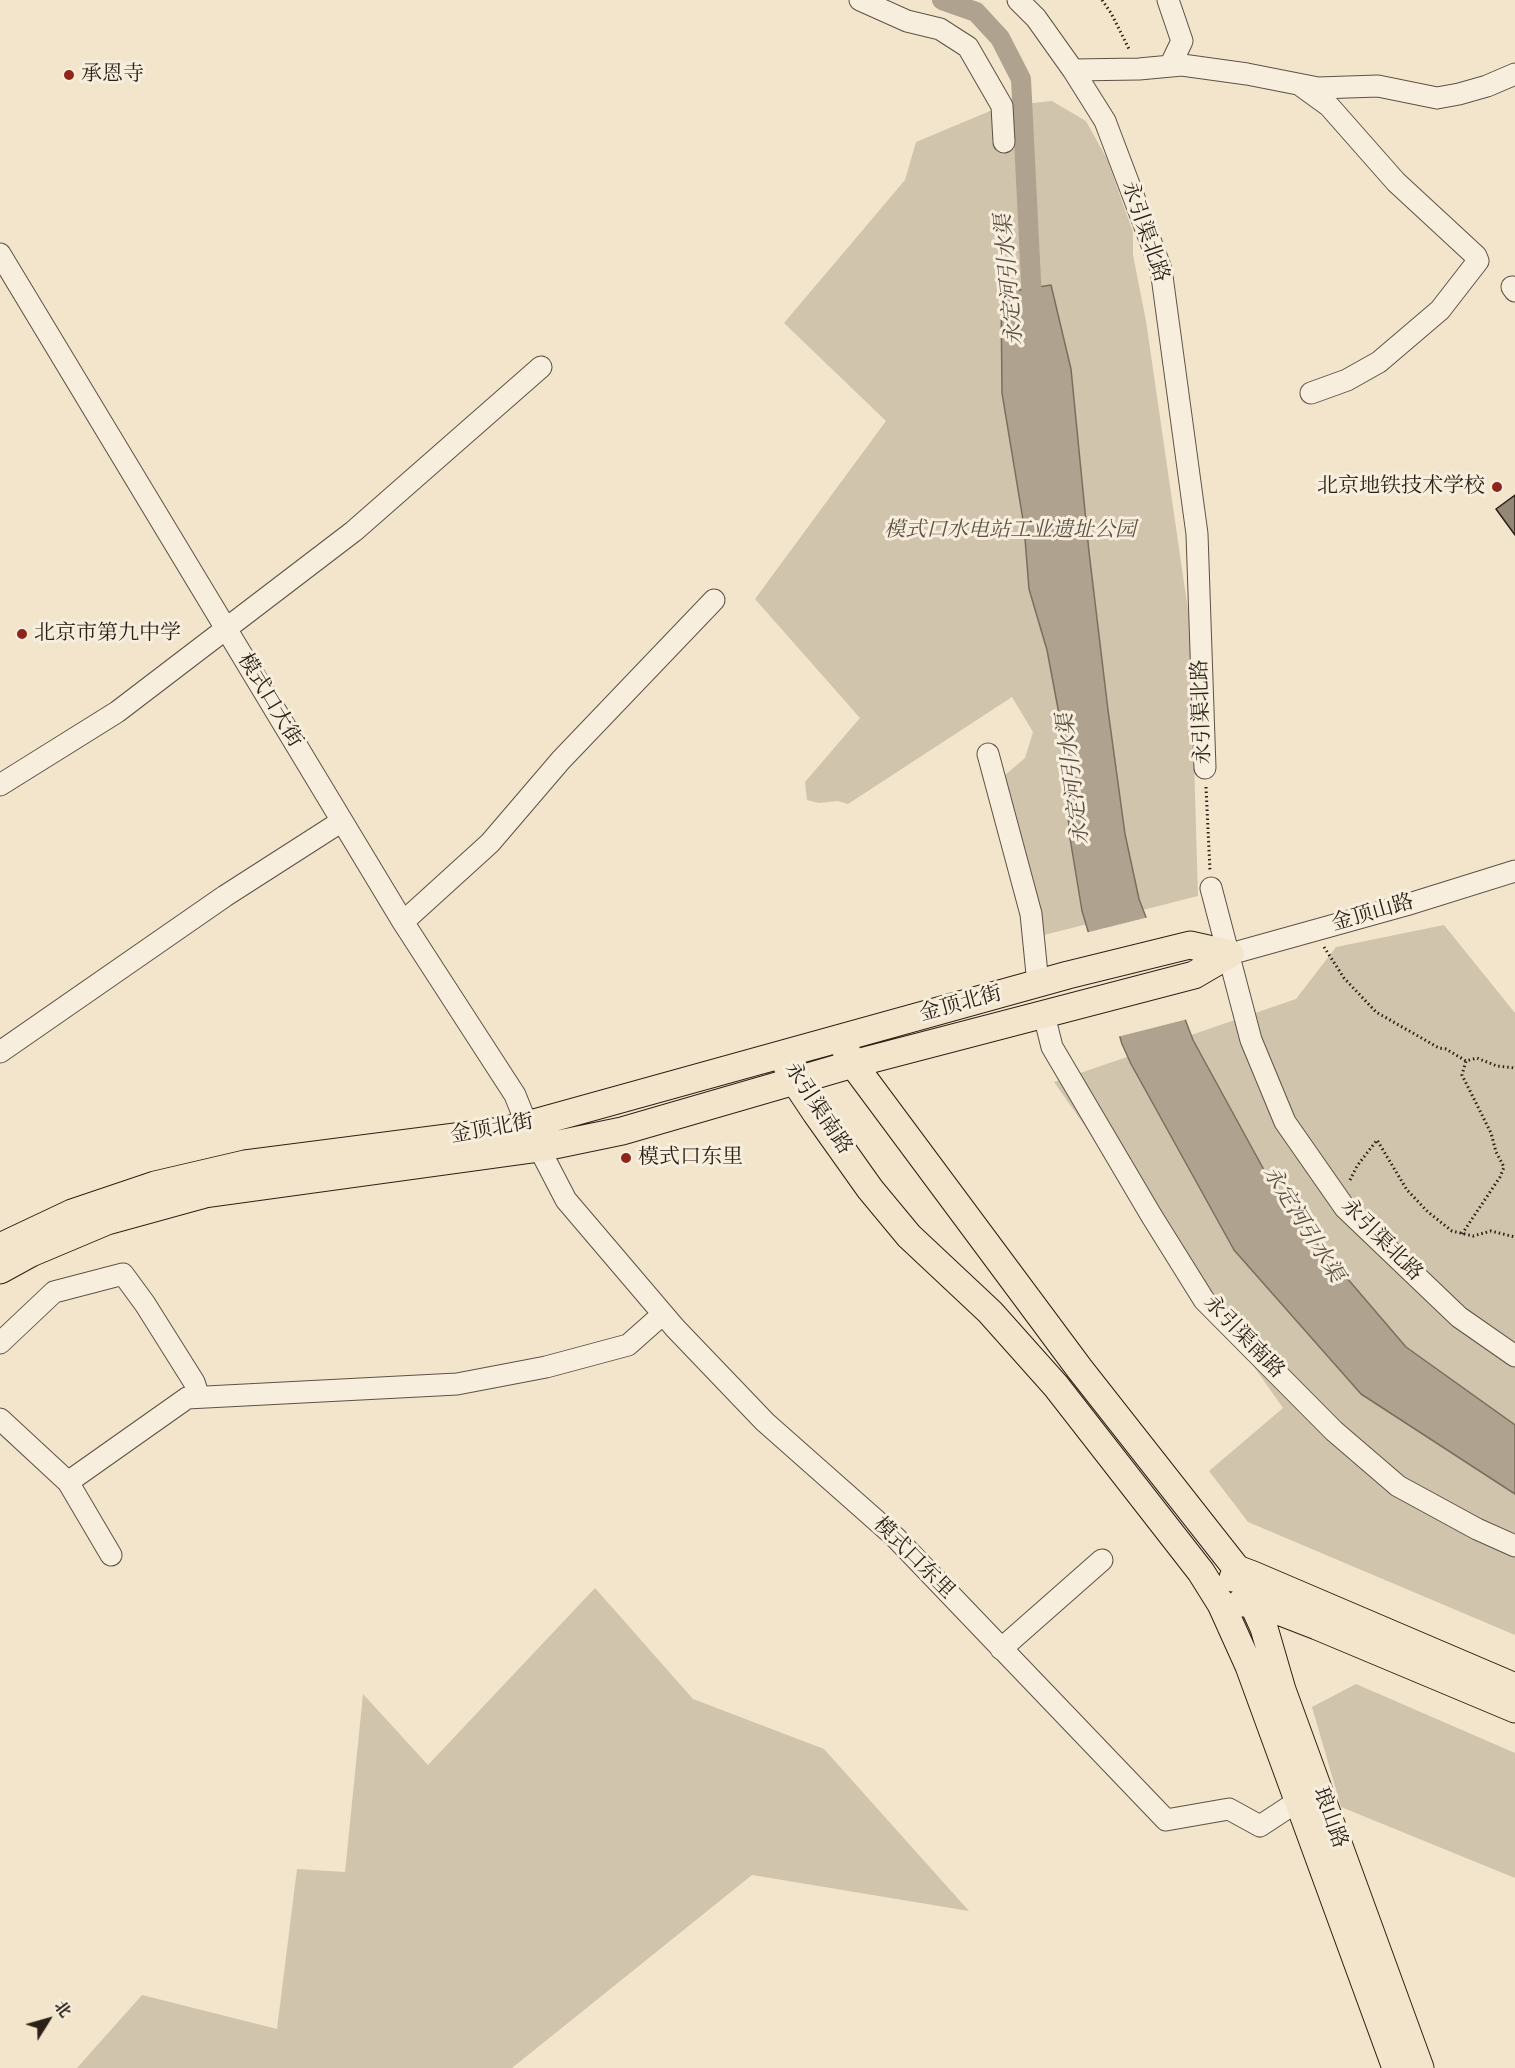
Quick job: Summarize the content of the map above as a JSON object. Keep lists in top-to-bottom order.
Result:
{
  "streets": {
    "main road": ["金顶北街", "永引渠南路", "琅山路"],
    "street": [
      "永引渠北路",
      "模式口大街",
      "金顶山路",
      "模式口东里"
    ]
  },
  "crossings": [
    ["永引渠北路", "金顶山路"],
    ["永引渠北路", "金顶北街"],
    ["模式口大街", "金顶北街"],
    ["模式口大街", "模式口东里"],
    ["金顶山路", "金顶北街"],
    ["金顶北街", "永引渠南路"],
    ["金顶北街", "模式口东里"],
    ["永引渠南路", "琅山路"],
    ["模式口东里", "琅山路"]
  ],
  "water": ["永定河引水渠"],
  "parks": ["模式口水电站工业遗址公园"],
  "places": [
    "承恩寺",
    "北京地铁技术学校",
    "北京市第九中学",
    "模式口东里"
  ],
  "north": "top right"
}
